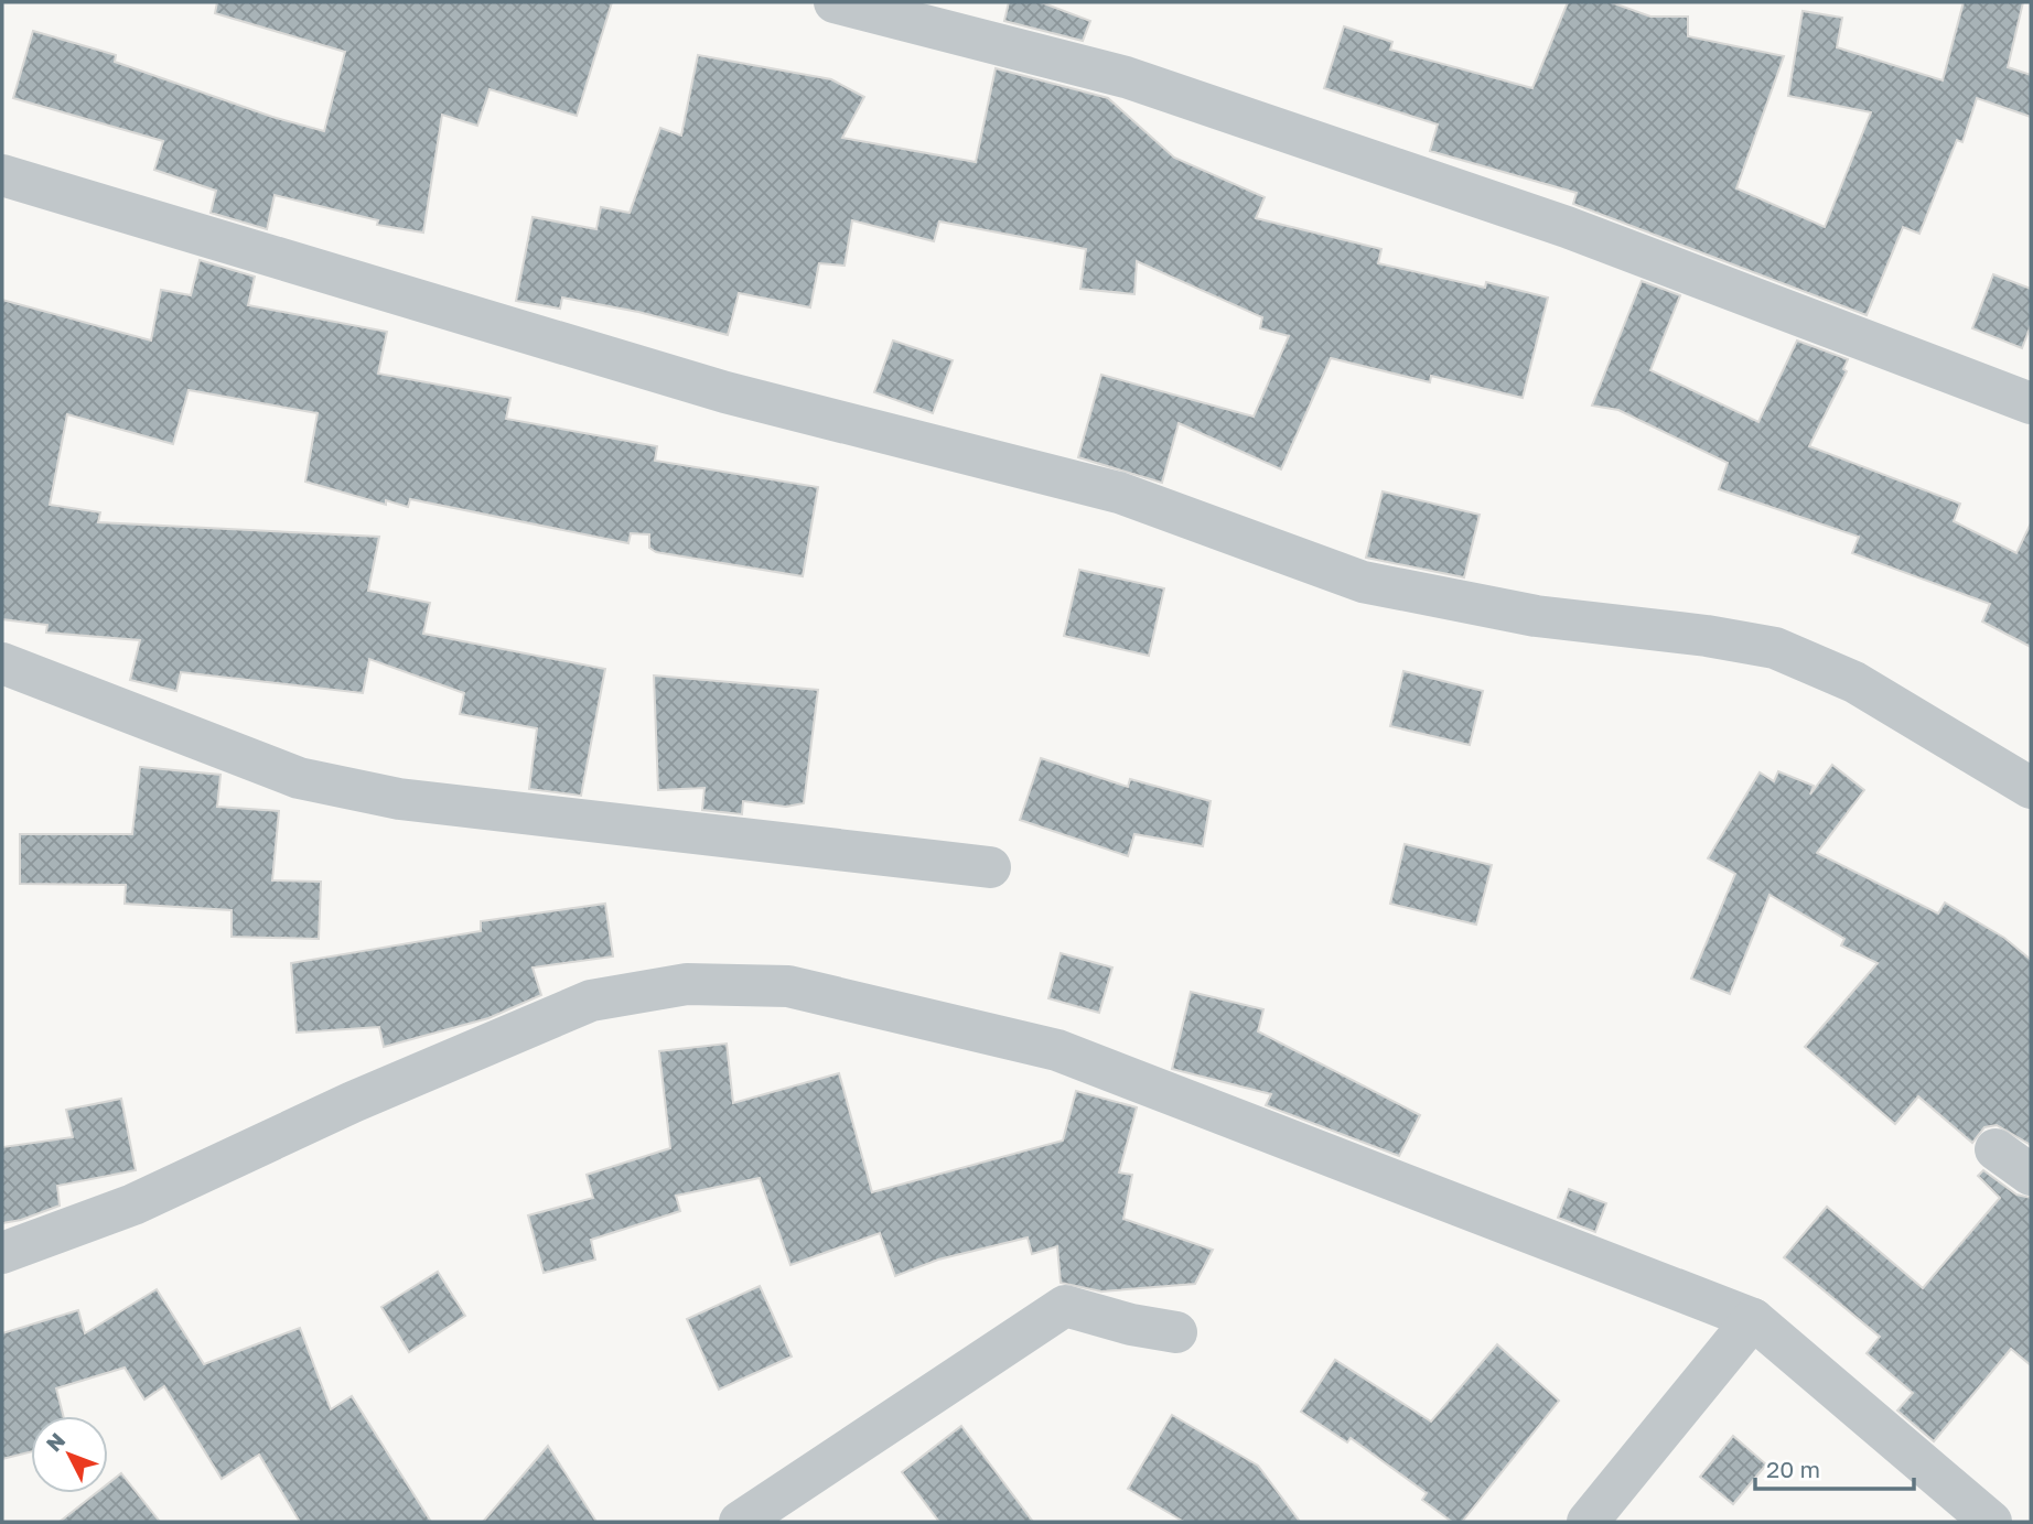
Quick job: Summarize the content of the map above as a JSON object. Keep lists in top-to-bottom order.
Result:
{
  "scale_bar": "20 m",
  "north": "top left"
}
